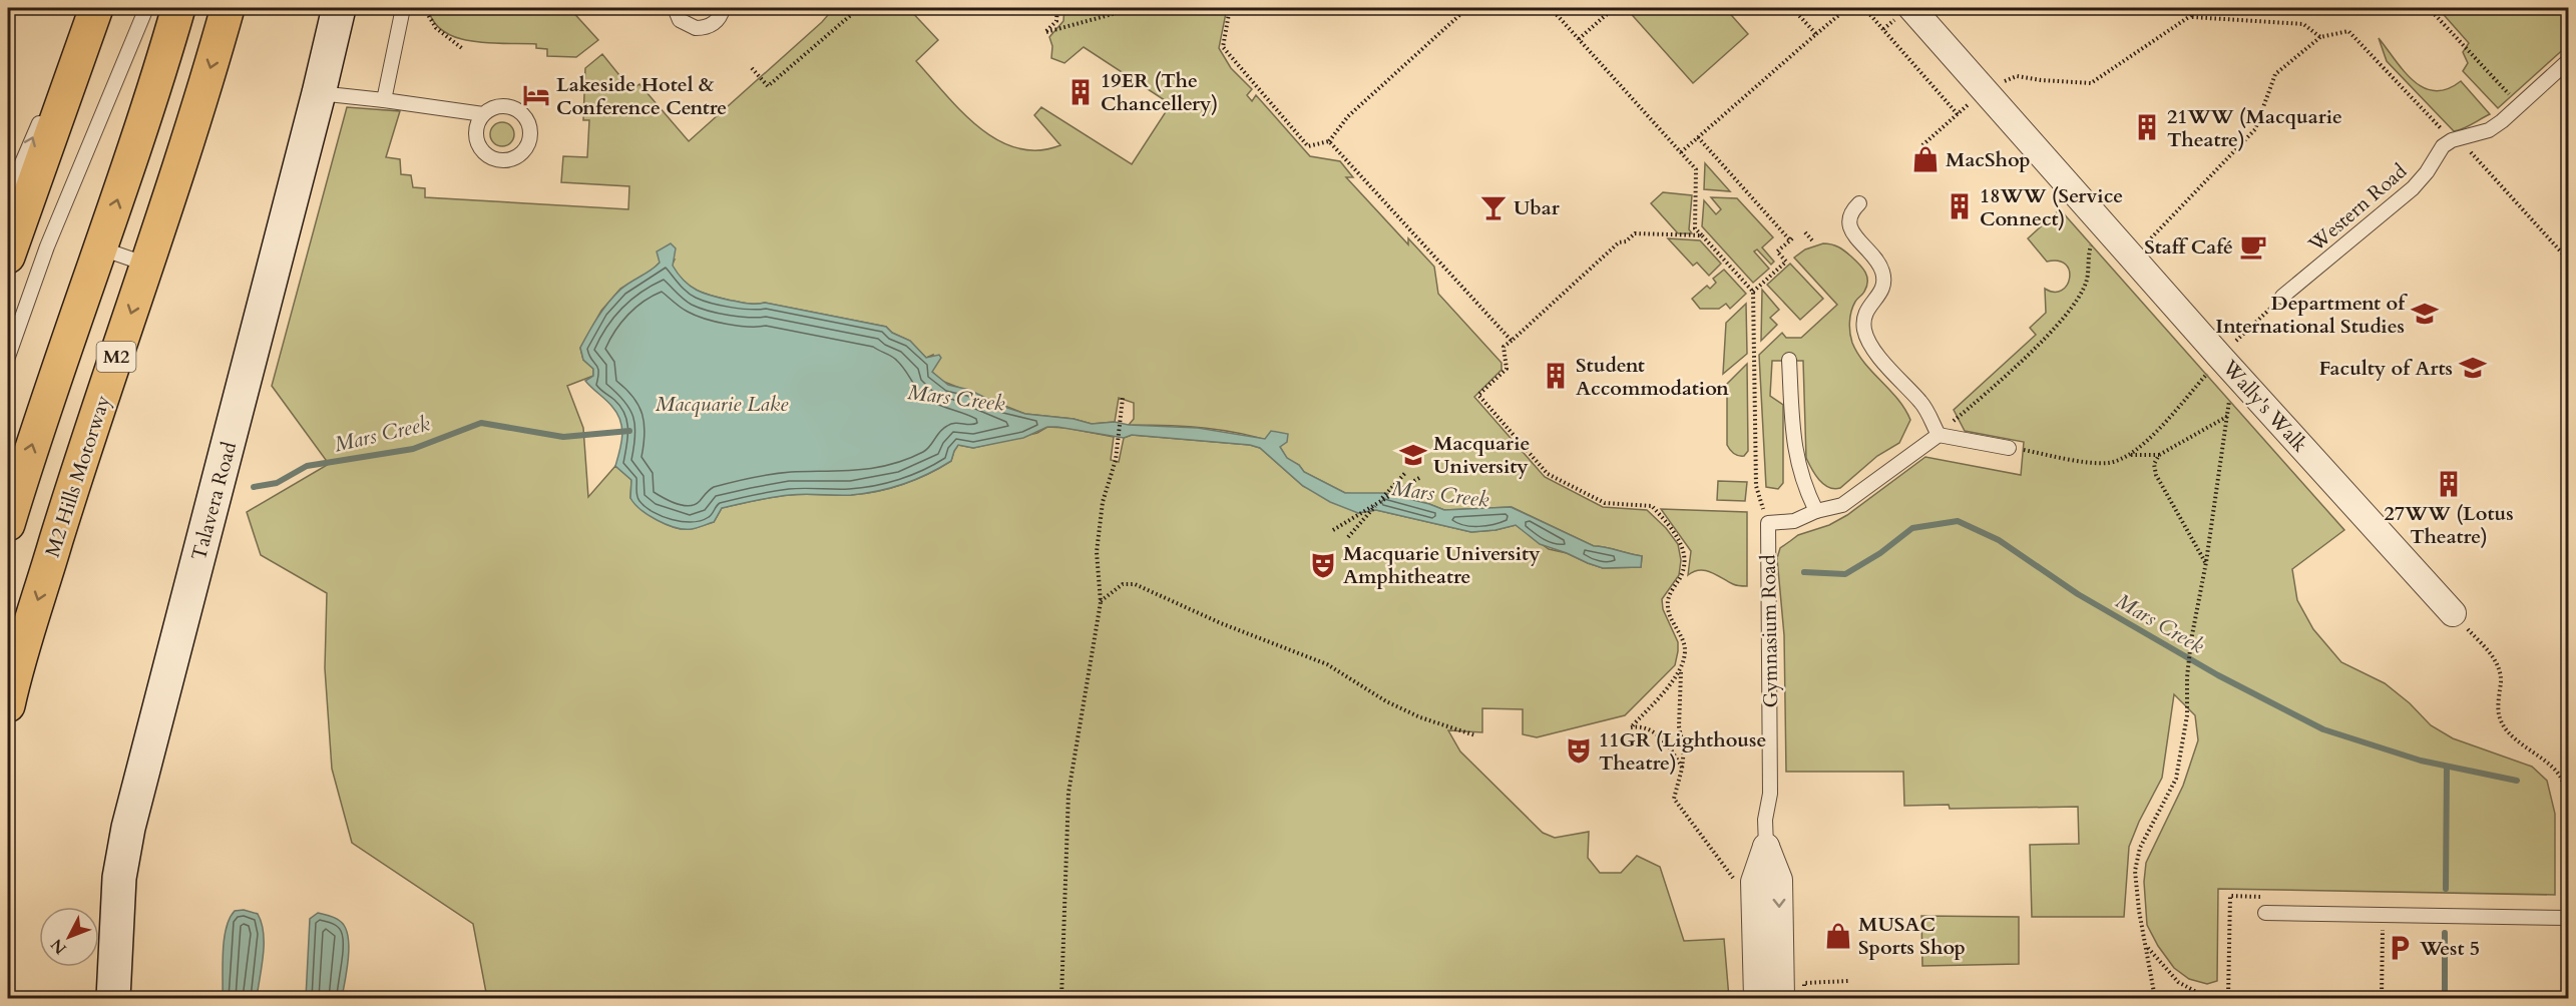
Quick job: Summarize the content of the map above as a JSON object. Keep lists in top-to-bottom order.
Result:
{
  "streets": {
    "highway": ["M2", "M2 Hills Motorway"],
    "street": ["Wally's Walk", "Talavera Road", "Gymnasium Road"],
    "lane": ["Western Road"]
  },
  "water": ["Mars Creek", "Macquarie Lake"],
  "places": {
    "building": [
      "19ER (The Chancellery)",
      "21WW (Macquarie Theatre)",
      "18WW (Service Connect)",
      "Student Accommodation",
      "27WW (Lotus Theatre)"
    ],
    "hotel": ["Lakeside Hotel & Conference Centre"],
    "shop": ["MacShop", "MUSAC Sports Shop"],
    "bar": ["Ubar"],
    "cafe": ["Staff Café"],
    "school or university": ["Department of International Studies", "Faculty of Arts", "Macquarie University"],
    "theatre": ["Macquarie University Amphitheatre", "11GR (Lighthouse Theatre)"],
    "parking": ["West 5"]
  },
  "north": "bottom left"
}
